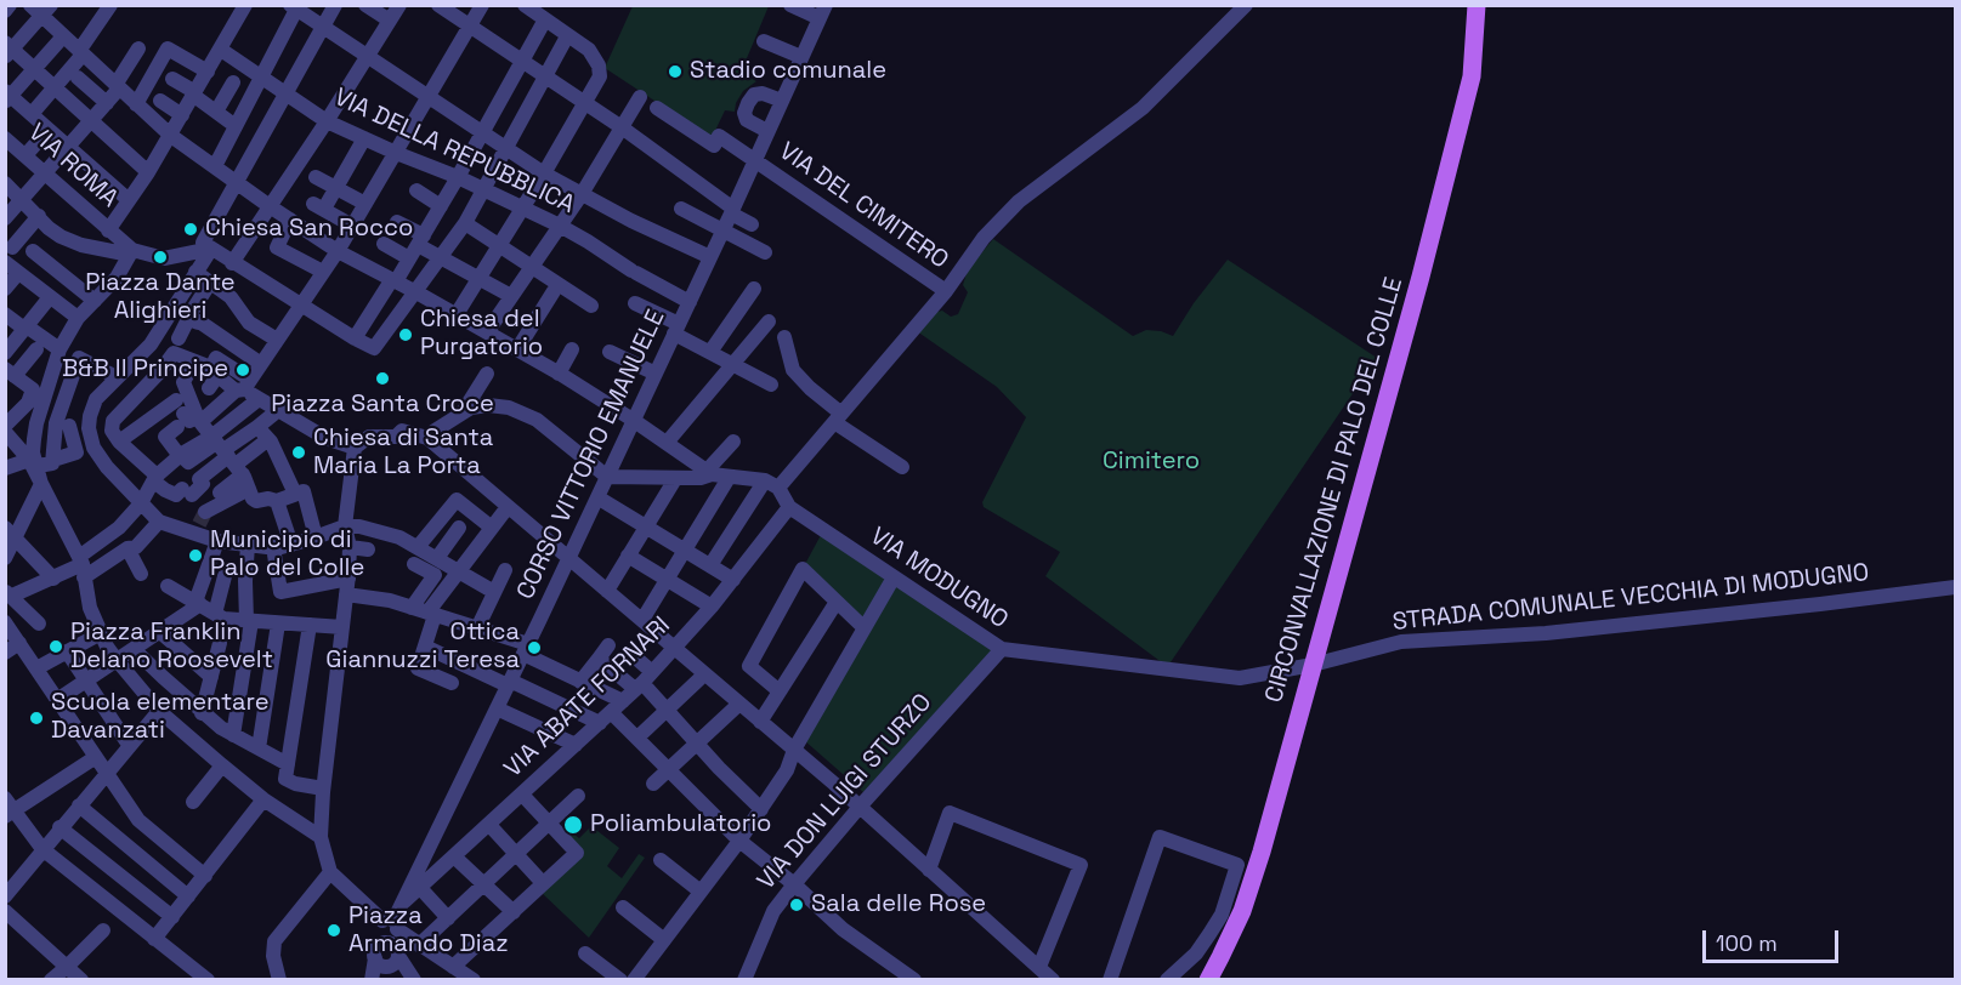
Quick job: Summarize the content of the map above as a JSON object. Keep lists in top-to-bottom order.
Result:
{
  "streets": {
    "main road": ["CIRCONVALLAZIONE DI PALO DEL COLLE"],
    "street": [
      "VIA DELLA REPUBBLICA",
      "VIA ROMA",
      "VIA DEL CIMITERO",
      "CORSO VITTORIO EMANUELE",
      "VIA MODUGNO",
      "STRADA COMUNALE VECCHIA DI MODUGNO",
      "VIA ABATE FORNARI",
      "VIA DON LUIGI STURZO"
    ]
  },
  "crossings": [
    ["VIA DELLA REPUBBLICA", "CORSO VITTORIO EMANUELE"],
    ["VIA DEL CIMITERO", "CORSO VITTORIO EMANUELE"],
    ["CORSO VITTORIO EMANUELE", "VIA ABATE FORNARI"],
    ["CIRCONVALLAZIONE DI PALO DEL COLLE", "VIA MODUGNO"],
    ["CIRCONVALLAZIONE DI PALO DEL COLLE", "STRADA COMUNALE VECCHIA DI MODUGNO"],
    ["VIA MODUGNO", "STRADA COMUNALE VECCHIA DI MODUGNO"],
    ["VIA MODUGNO", "VIA ABATE FORNARI"],
    ["VIA MODUGNO", "VIA DON LUIGI STURZO"]
  ],
  "parks": ["Cimitero"],
  "places": [
    "Stadio comunale",
    "Chiesa San Rocco",
    "Piazza Dante Alighieri",
    "Chiesa del Purgatorio",
    "B&B Il Principe",
    "Piazza Santa Croce",
    "Chiesa di Santa Maria La Porta",
    "Municipio di Palo del Colle",
    "Piazza Franklin Delano Roosevelt",
    "Ottica Giannuzzi Teresa",
    "Scuola elementare Davanzati",
    "Poliambulatorio",
    "Sala delle Rose",
    "Piazza Armando Diaz"
  ],
  "scale_bar": "100 m"
}
